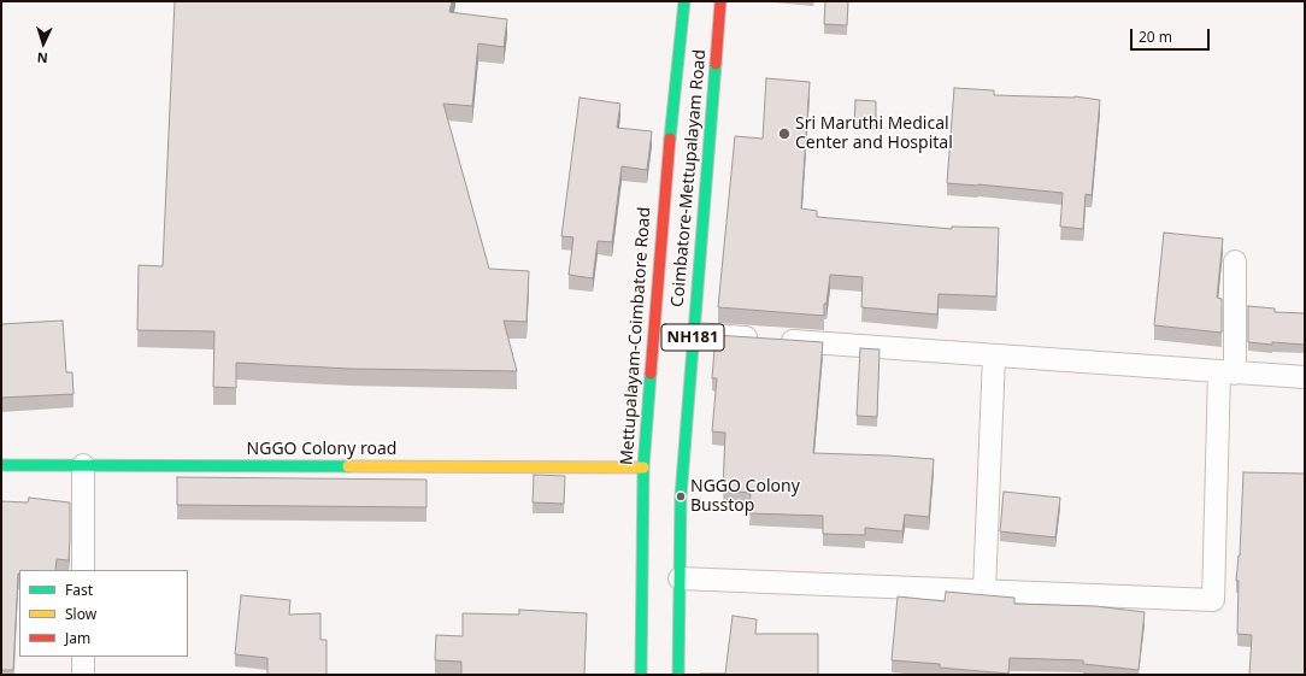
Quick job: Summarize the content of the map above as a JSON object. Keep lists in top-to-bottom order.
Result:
{
  "streets": {
    "main road": [
      "Coimbatore-Mettupalayam Road",
      "Mettupalayam-Coimbatore Road",
      "NH181",
      "NGGO Colony road"
    ]
  },
  "crossings": [
    ["Mettupalayam-Coimbatore Road", "NGGO Colony road"]
  ],
  "places": ["Sri Maruthi Medical Center and Hospital", "NGGO Colony Busstop"],
  "legend": ["Fast", "Slow", "Jam"],
  "scale_bar": "20 m",
  "north": "bottom"
}
